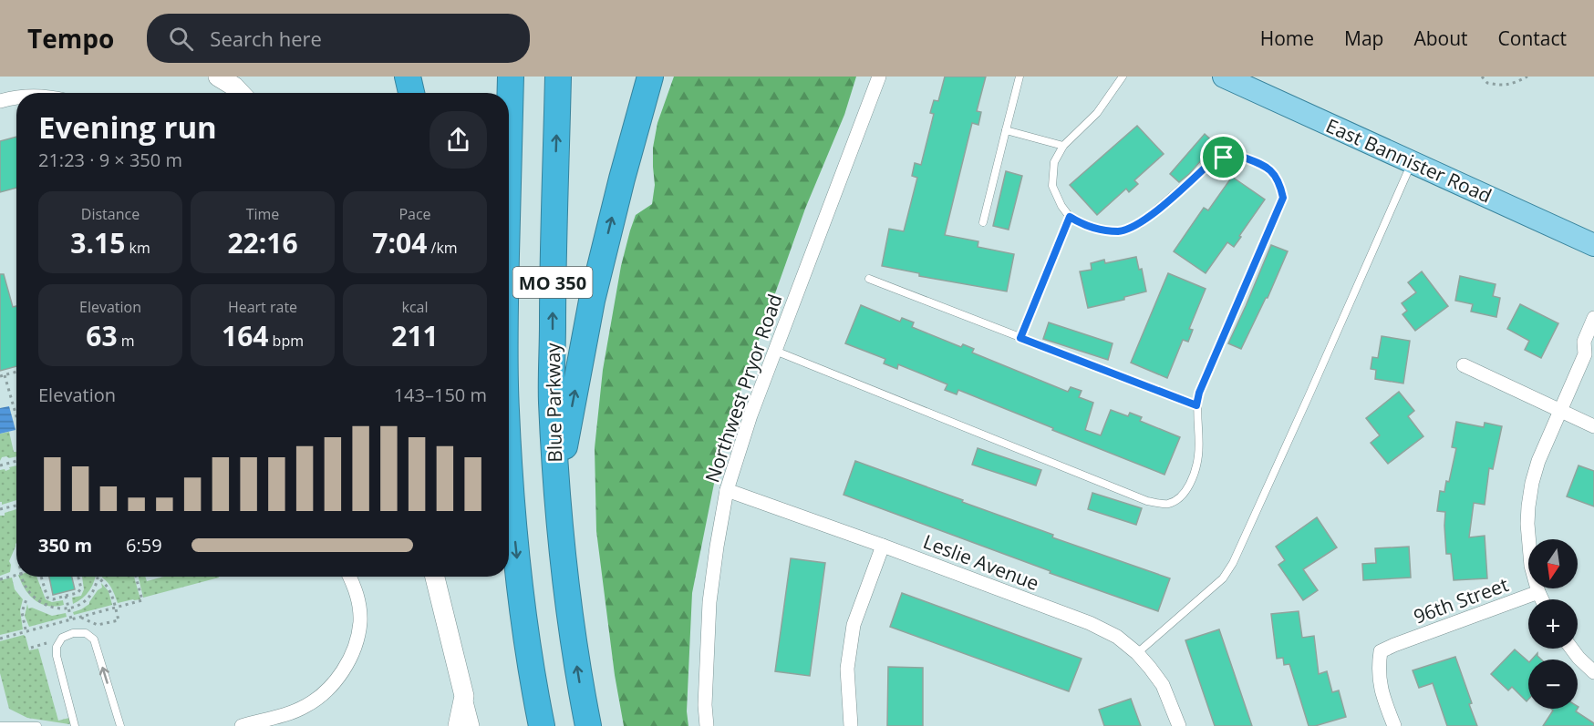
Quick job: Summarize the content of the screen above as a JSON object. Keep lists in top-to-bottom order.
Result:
{
  "streets": {
    "highway": ["MO 350", "Blue Parkway"],
    "main road": ["East Bannister Road"],
    "street": ["Northwest Pryor Road", "Leslie Avenue", "96th Street"]
  },
  "crossings": [
    ["Northwest Pryor Road", "Leslie Avenue"]
  ],
  "north": "bottom",
  "page": {
    "header": "Tempo",
    "search": "Search here",
    "nav": [
      "Home",
      "Map",
      "About",
      "Contact"
    ],
    "heading": ["Evening run", "21:23 · 9 × 350 m"],
    "stats": [
      ["Distance", "3.15 km"],
      ["Time", "22:16"],
      ["Pace", "7:04 /km"],
      ["Elevation", "63 m"],
      ["Heart rate", "164 bpm"],
      ["kcal", "211"]
    ],
    "chart": ["Elevation", "143–150 m"],
    "list": [
      {
        "name": "350 m",
        "note": "6:59"
      }
    ],
    "map_buttons": ["+", "−"]
  }
}
